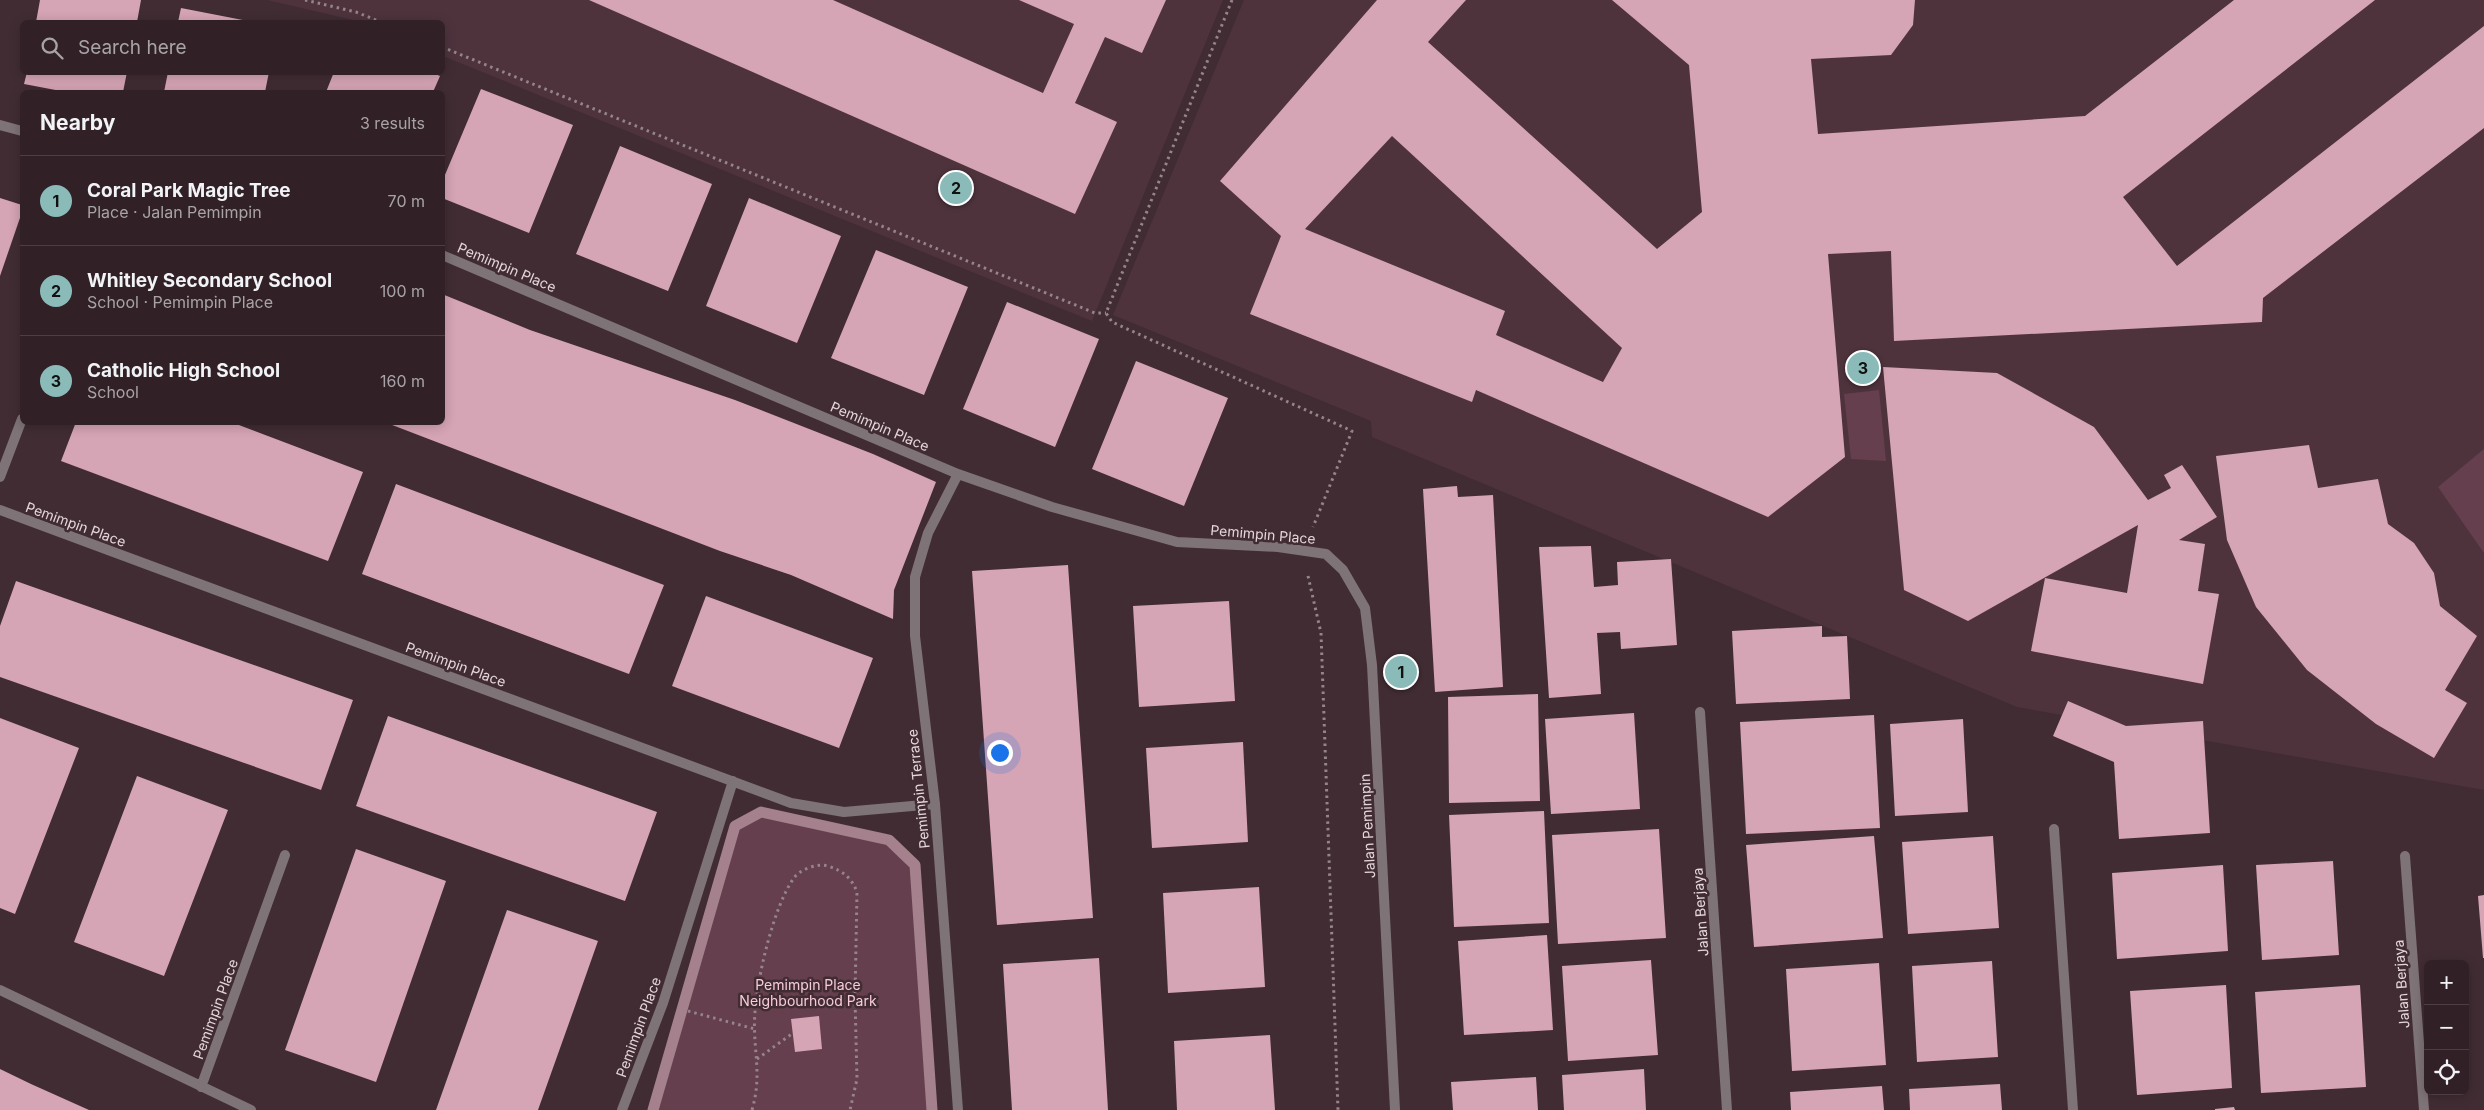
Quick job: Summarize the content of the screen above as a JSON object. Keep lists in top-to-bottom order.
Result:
{
  "streets": {
    "street": [
      "Pemimpin Place",
      "Pemimpin Terrace",
      "Jalan Pemimpin",
      "Jalan Berjaya"
    ]
  },
  "crossings": [
    ["Pemimpin Place", "Pemimpin Terrace"],
    ["Pemimpin Place", "Jalan Pemimpin"]
  ],
  "parks": ["Pemimpin Place Neighbourhood Park"],
  "page": {
    "search": "Search here",
    "heading": ["Nearby", "3 results"],
    "list": [
      {
        "mark": "1",
        "name": "Coral Park Magic Tree",
        "note": "Place · Jalan Pemimpin",
        "value": "70 m"
      },
      {
        "mark": "2",
        "name": "Whitley Secondary School",
        "note": "School · Pemimpin Place",
        "value": "100 m"
      },
      {
        "mark": "3",
        "name": "Catholic High School",
        "note": "School",
        "value": "160 m"
      }
    ],
    "pins": ["2", "3", "1"],
    "map_buttons": ["+", "−"]
  }
}
